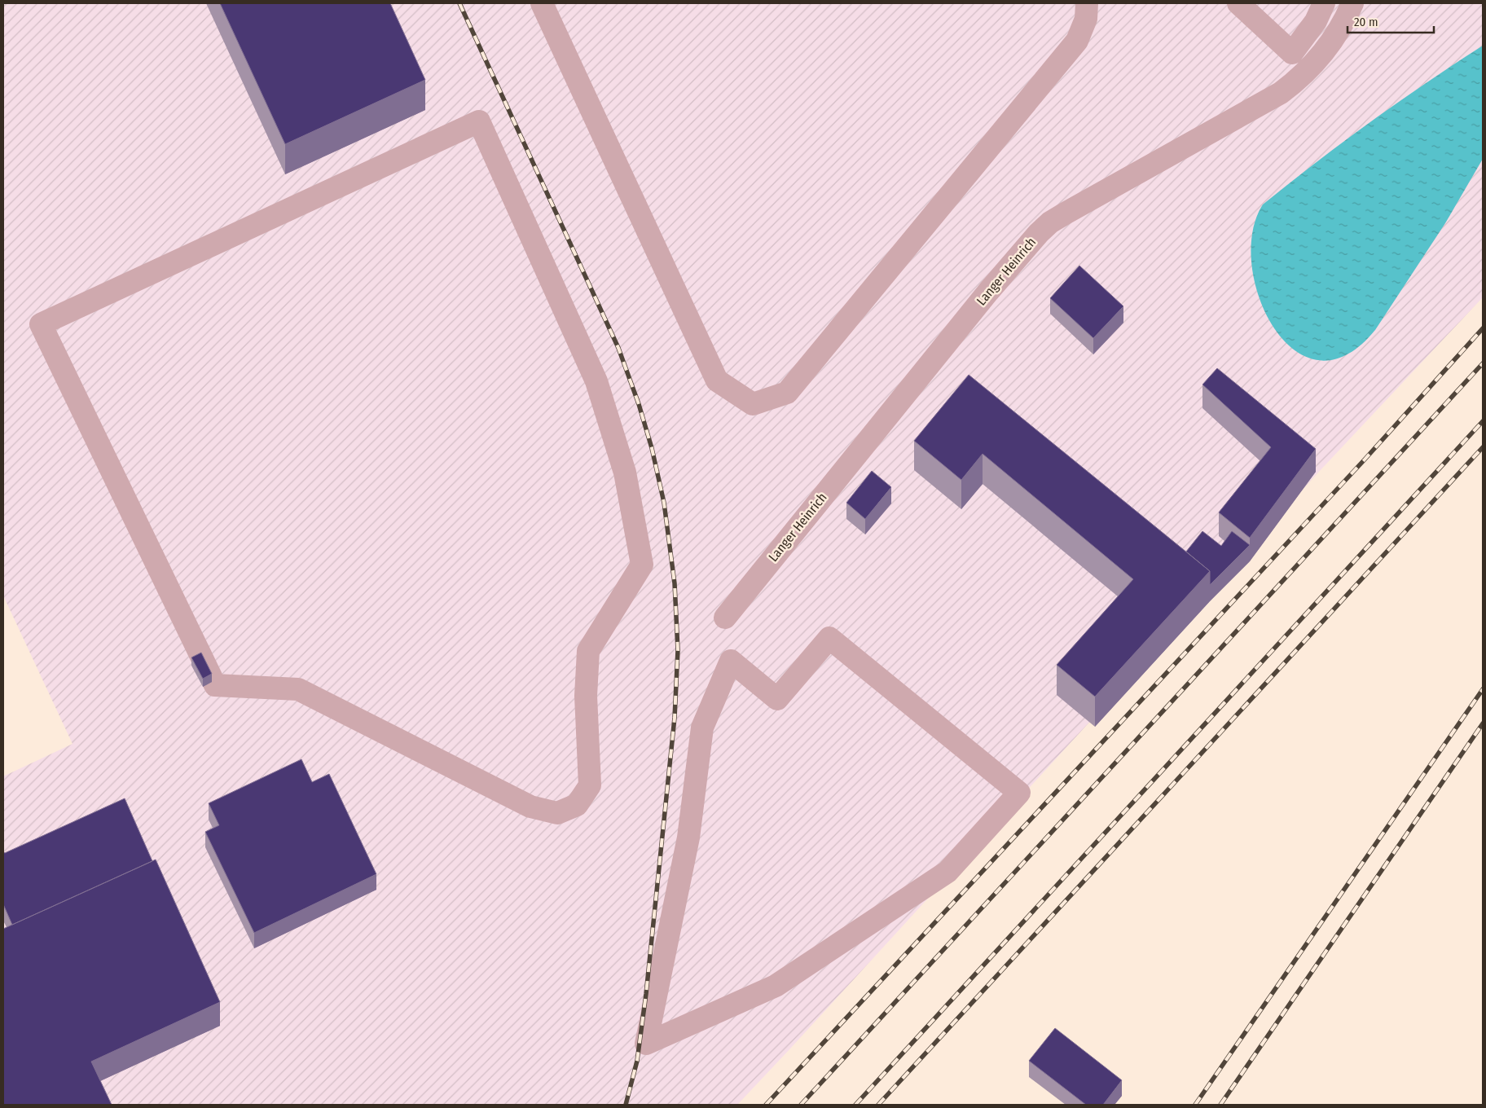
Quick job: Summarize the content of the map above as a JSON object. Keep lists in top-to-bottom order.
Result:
{
  "streets": {
    "street": ["Langer Heinrich"]
  },
  "scale_bar": "20 m"
}
